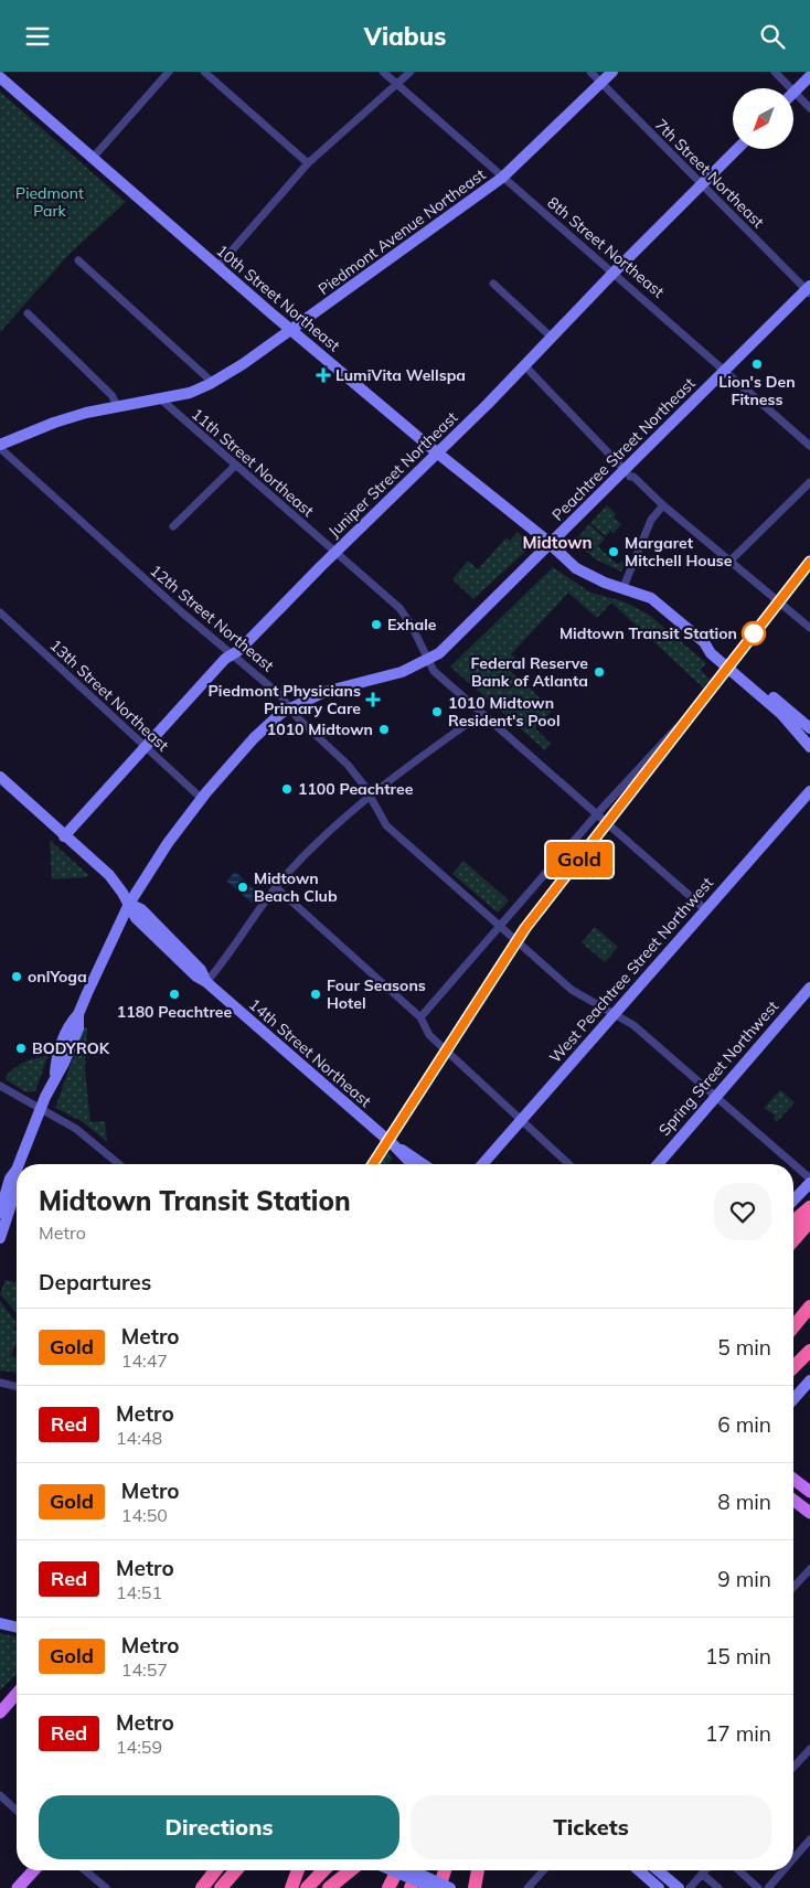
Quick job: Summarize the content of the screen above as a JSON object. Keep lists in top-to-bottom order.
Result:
{
  "streets": {
    "main road": [
      "Piedmont Avenue Northeast",
      "10th Street Northeast",
      "Peachtree Street Northeast",
      "Juniper Street Northeast",
      "West Peachtree Street Northwest",
      "14th Street Northeast",
      "Spring Street Northwest"
    ],
    "street": [
      "7th Street Northeast",
      "8th Street Northeast",
      "11th Street Northeast",
      "12th Street Northeast",
      "13th Street Northeast"
    ]
  },
  "crossings": [
    ["7th Street Northeast", "Piedmont Avenue Northeast"],
    ["7th Street Northeast", "Peachtree Street Northeast"],
    ["7th Street Northeast", "Juniper Street Northeast"],
    ["Piedmont Avenue Northeast", "8th Street Northeast"],
    ["Piedmont Avenue Northeast", "10th Street Northeast"],
    ["Piedmont Avenue Northeast", "11th Street Northeast"],
    ["Piedmont Avenue Northeast", "12th Street Northeast"],
    ["8th Street Northeast", "Peachtree Street Northeast"],
    ["8th Street Northeast", "Juniper Street Northeast"],
    ["10th Street Northeast", "Peachtree Street Northeast"],
    ["10th Street Northeast", "Juniper Street Northeast"],
    ["Peachtree Street Northeast", "11th Street Northeast"],
    ["Peachtree Street Northeast", "12th Street Northeast"],
    ["Peachtree Street Northeast", "13th Street Northeast"],
    ["Peachtree Street Northeast", "14th Street Northeast"],
    ["11th Street Northeast", "Juniper Street Northeast"],
    ["11th Street Northeast", "West Peachtree Street Northwest"],
    ["Juniper Street Northeast", "12th Street Northeast"],
    ["Juniper Street Northeast", "13th Street Northeast"],
    ["Juniper Street Northeast", "14th Street Northeast"],
    ["12th Street Northeast", "West Peachtree Street Northwest"],
    ["12th Street Northeast", "Spring Street Northwest"]
  ],
  "districts": ["Midtown"],
  "parks": ["Piedmont Park"],
  "places": {
    "other": [
      "Lion's Den Fitness",
      "Margaret Mitchell House",
      "Exhale",
      "Midtown Transit Station",
      "Federal Reserve Bank of Atlanta",
      "1010 Midtown Resident's Pool",
      "1010 Midtown",
      "1100 Peachtree",
      "Midtown Beach Club",
      "onlYoga",
      "1180 Peachtree",
      "Four Seasons Hotel",
      "BODYROK"
    ],
    "health": ["LumiVita Wellspa", "Piedmont Physicians Primary Care"]
  },
  "lines": ["metro line Gold"],
  "north": "bottom left",
  "page": {
    "header": "Viabus",
    "on_map": "Gold",
    "heading": [
      ["Midtown Transit Station", "Metro"],
      "Departures"
    ],
    "list": [
      {
        "mark": "Gold",
        "name": "Metro",
        "note": "14:47",
        "value": "5 min"
      },
      {
        "mark": "Red",
        "name": "Metro",
        "note": "14:48",
        "value": "6 min"
      },
      {
        "mark": "Gold",
        "name": "Metro",
        "note": "14:50",
        "value": "8 min"
      },
      {
        "mark": "Red",
        "name": "Metro",
        "note": "14:51",
        "value": "9 min"
      },
      {
        "mark": "Gold",
        "name": "Metro",
        "note": "14:57",
        "value": "15 min"
      },
      {
        "mark": "Red",
        "name": "Metro",
        "note": "14:59",
        "value": "17 min"
      }
    ],
    "buttons": ["Directions", "Tickets"]
  }
}
